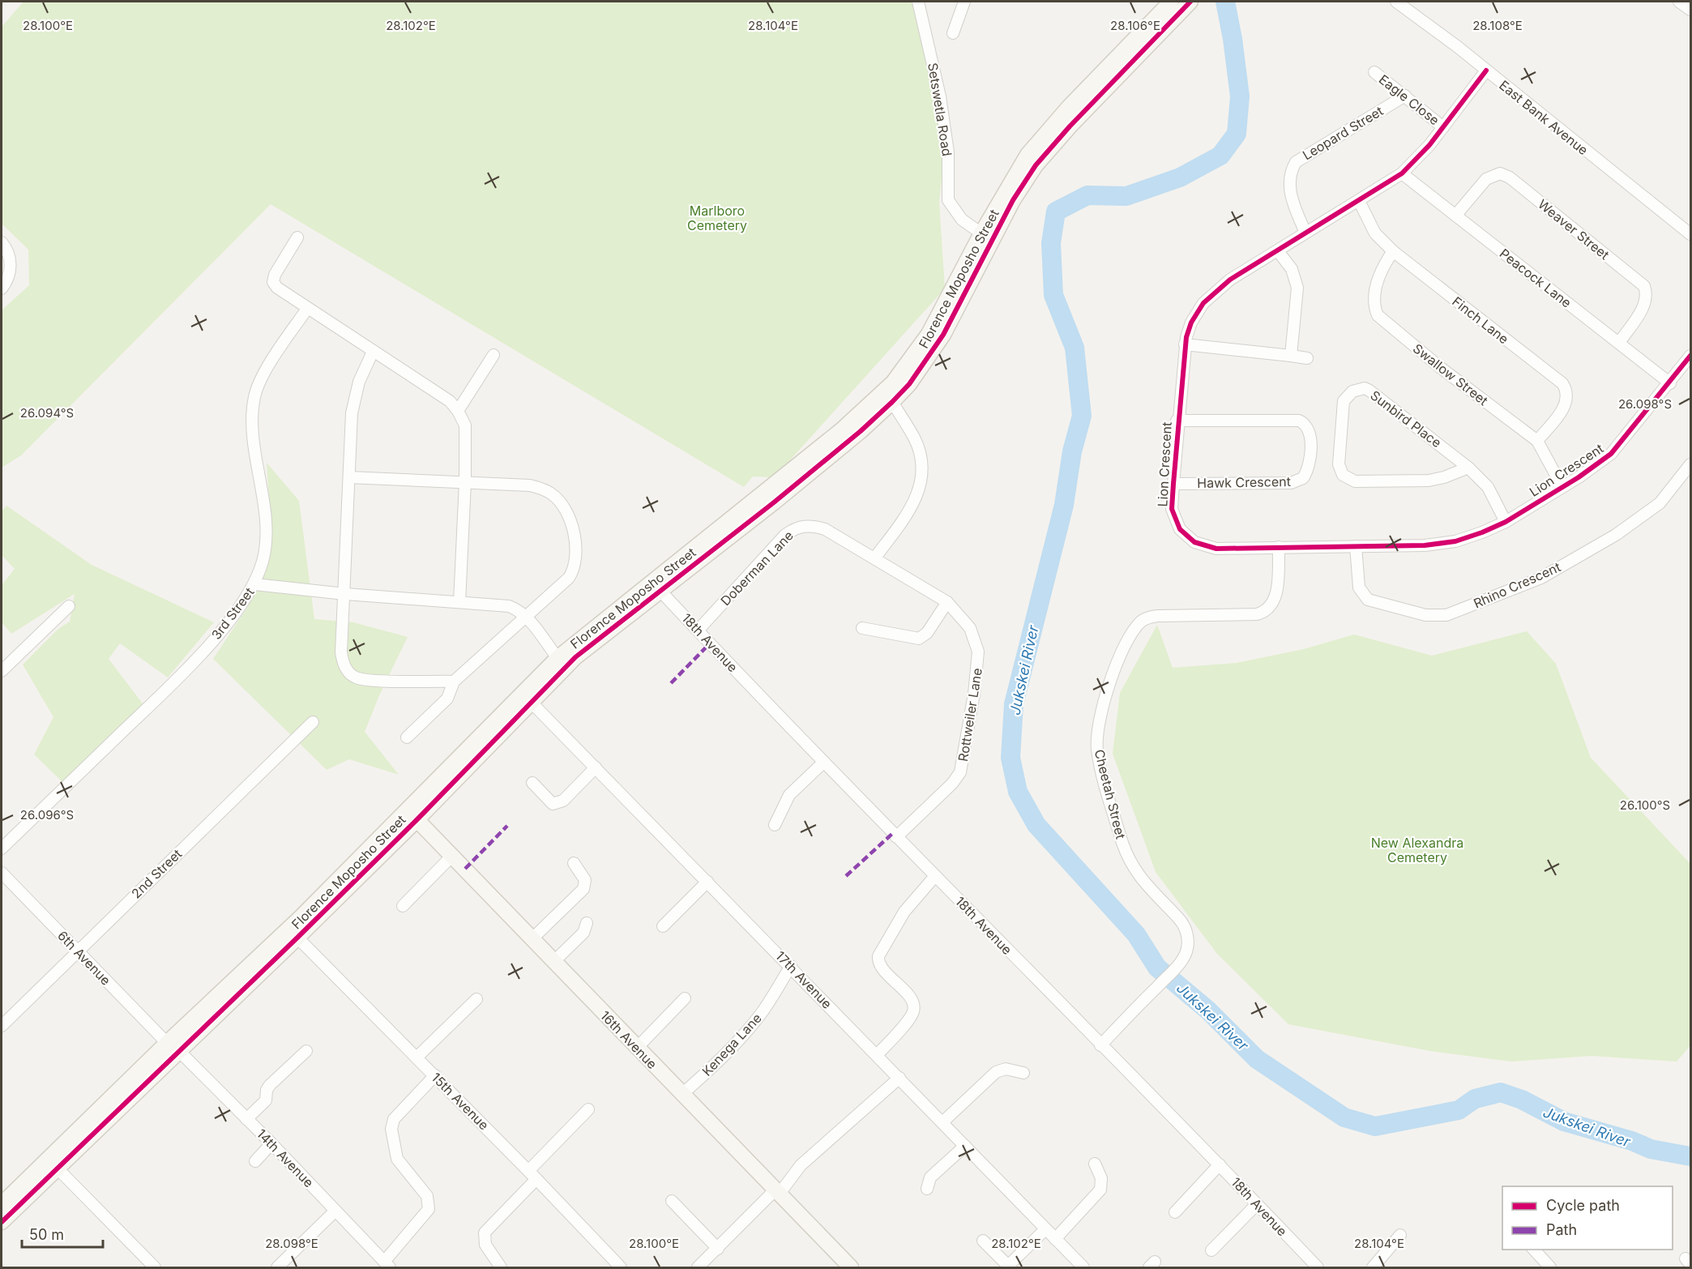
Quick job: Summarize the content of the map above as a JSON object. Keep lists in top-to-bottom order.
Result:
{
  "streets": {
    "street": [
      "Eagle Close",
      "Setswetla Road",
      "East Bank Avenue",
      "Leopard Street",
      "Weaver Street",
      "Peacock Lane",
      "Florence Moposho Street",
      "Finch Lane",
      "Swallow Street",
      "Sunbird Place",
      "Lion Crescent",
      "Hawk Crescent",
      "Doberman Lane",
      "Rhino Crescent",
      "3rd Street",
      "18th Avenue",
      "Rottweiler Lane",
      "Cheetah Street",
      "2nd Street",
      "6th Avenue",
      "17th Avenue",
      "16th Avenue",
      "Kenega Lane",
      "15th Avenue",
      "14th Avenue"
    ]
  },
  "crossings": [
    ["Eagle Close", "Leopard Street"],
    ["Eagle Close", "Lion Crescent"],
    ["Setswetla Road", "Florence Moposho Street"],
    ["East Bank Avenue", "Lion Crescent"],
    ["Leopard Street", "Lion Crescent"],
    ["Weaver Street", "Peacock Lane"],
    ["Peacock Lane", "Lion Crescent"],
    ["Florence Moposho Street", "18th Avenue"],
    ["Florence Moposho Street", "6th Avenue"],
    ["Florence Moposho Street", "17th Avenue"],
    ["Florence Moposho Street", "16th Avenue"],
    ["Florence Moposho Street", "15th Avenue"],
    ["Florence Moposho Street", "14th Avenue"],
    ["Finch Lane", "Swallow Street"],
    ["Finch Lane", "Lion Crescent"],
    ["Swallow Street", "Lion Crescent"],
    ["Sunbird Place", "Lion Crescent"],
    ["Lion Crescent", "Hawk Crescent"],
    ["Lion Crescent", "Rhino Crescent"],
    ["Lion Crescent", "Cheetah Street"],
    ["Doberman Lane", "18th Avenue"],
    ["Doberman Lane", "Rottweiler Lane"],
    ["18th Avenue", "Rottweiler Lane"],
    ["18th Avenue", "Cheetah Street"],
    ["2nd Street", "6th Avenue"],
    ["6th Avenue", "14th Avenue"],
    ["17th Avenue", "Kenega Lane"],
    ["16th Avenue", "Kenega Lane"]
  ],
  "water": ["Jukskei River"],
  "parks": ["Marlboro Cemetery", "New Alexandra Cemetery"],
  "legend": ["Cycle path", "Path"],
  "scale_bar": "50 m",
  "coordinates": [
    "28.100°E",
    "28.102°E",
    "28.104°E",
    "28.106°E",
    "28.108°E",
    "26.098°S",
    "26.094°S",
    "26.100°S",
    "26.096°S",
    "28.098°E"
  ]
}
